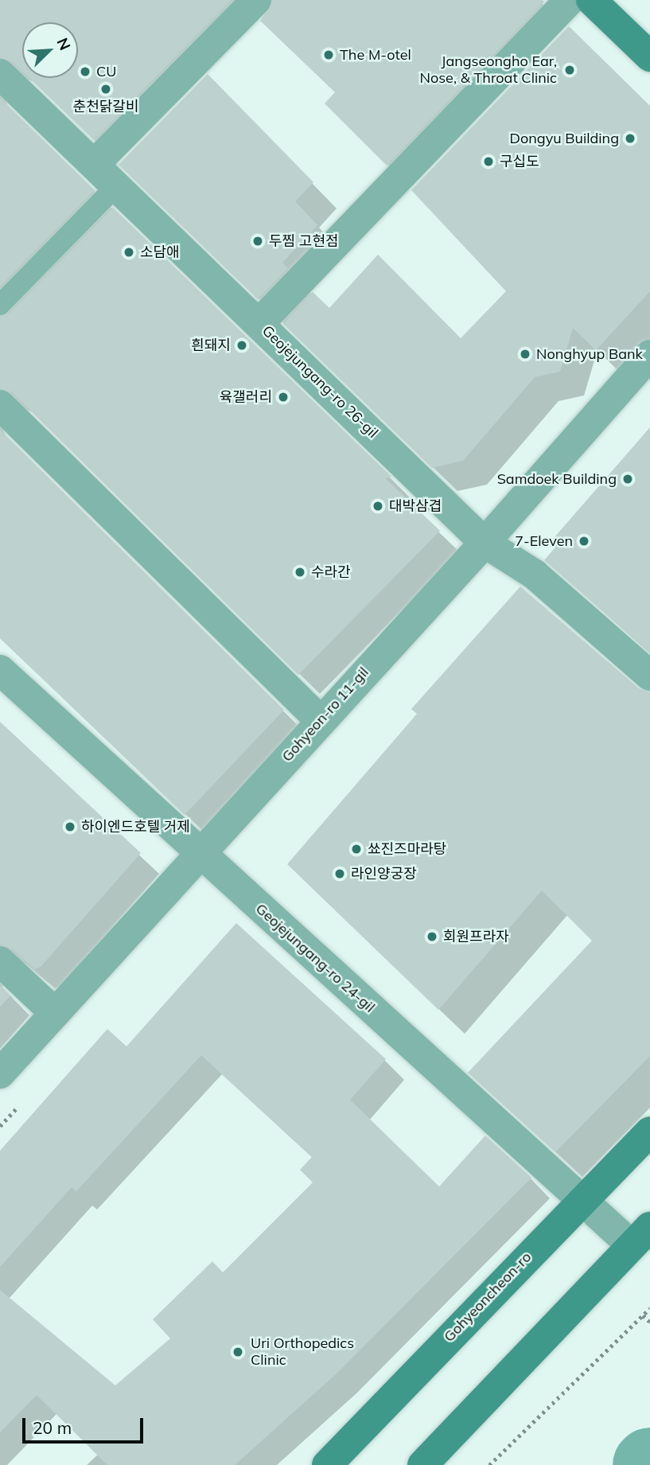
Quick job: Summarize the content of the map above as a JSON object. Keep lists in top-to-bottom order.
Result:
{
  "streets": {
    "street": [
      "Geojejungang-ro 26-gil",
      "Gohyeon-ro 11-gil",
      "Geojejungang-ro 24-gil",
      "Gohyeoncheon-ro"
    ]
  },
  "crossings": [
    ["Geojejungang-ro 26-gil", "Gohyeon-ro 11-gil"],
    ["Gohyeon-ro 11-gil", "Geojejungang-ro 24-gil"],
    ["Geojejungang-ro 24-gil", "Gohyeoncheon-ro"]
  ],
  "places": [
    "The M-otel",
    "Jangseongho Ear, Nose, & Throat Clinic",
    "CU",
    "춘천닭갈비",
    "Dongyu Building",
    "구십도",
    "두찜 고현점",
    "소담애",
    "흰돼지",
    "Nonghyup Bank",
    "육갤러리",
    "Samdoek Building",
    "대박삼겹",
    "7-Eleven",
    "수라간",
    "하이엔드호텔 거제",
    "쑈진즈마라탕",
    "라인양궁장",
    "회원프라자",
    "Uri Orthopedics Clinic"
  ],
  "scale_bar": "20 m",
  "north": "top right"
}
